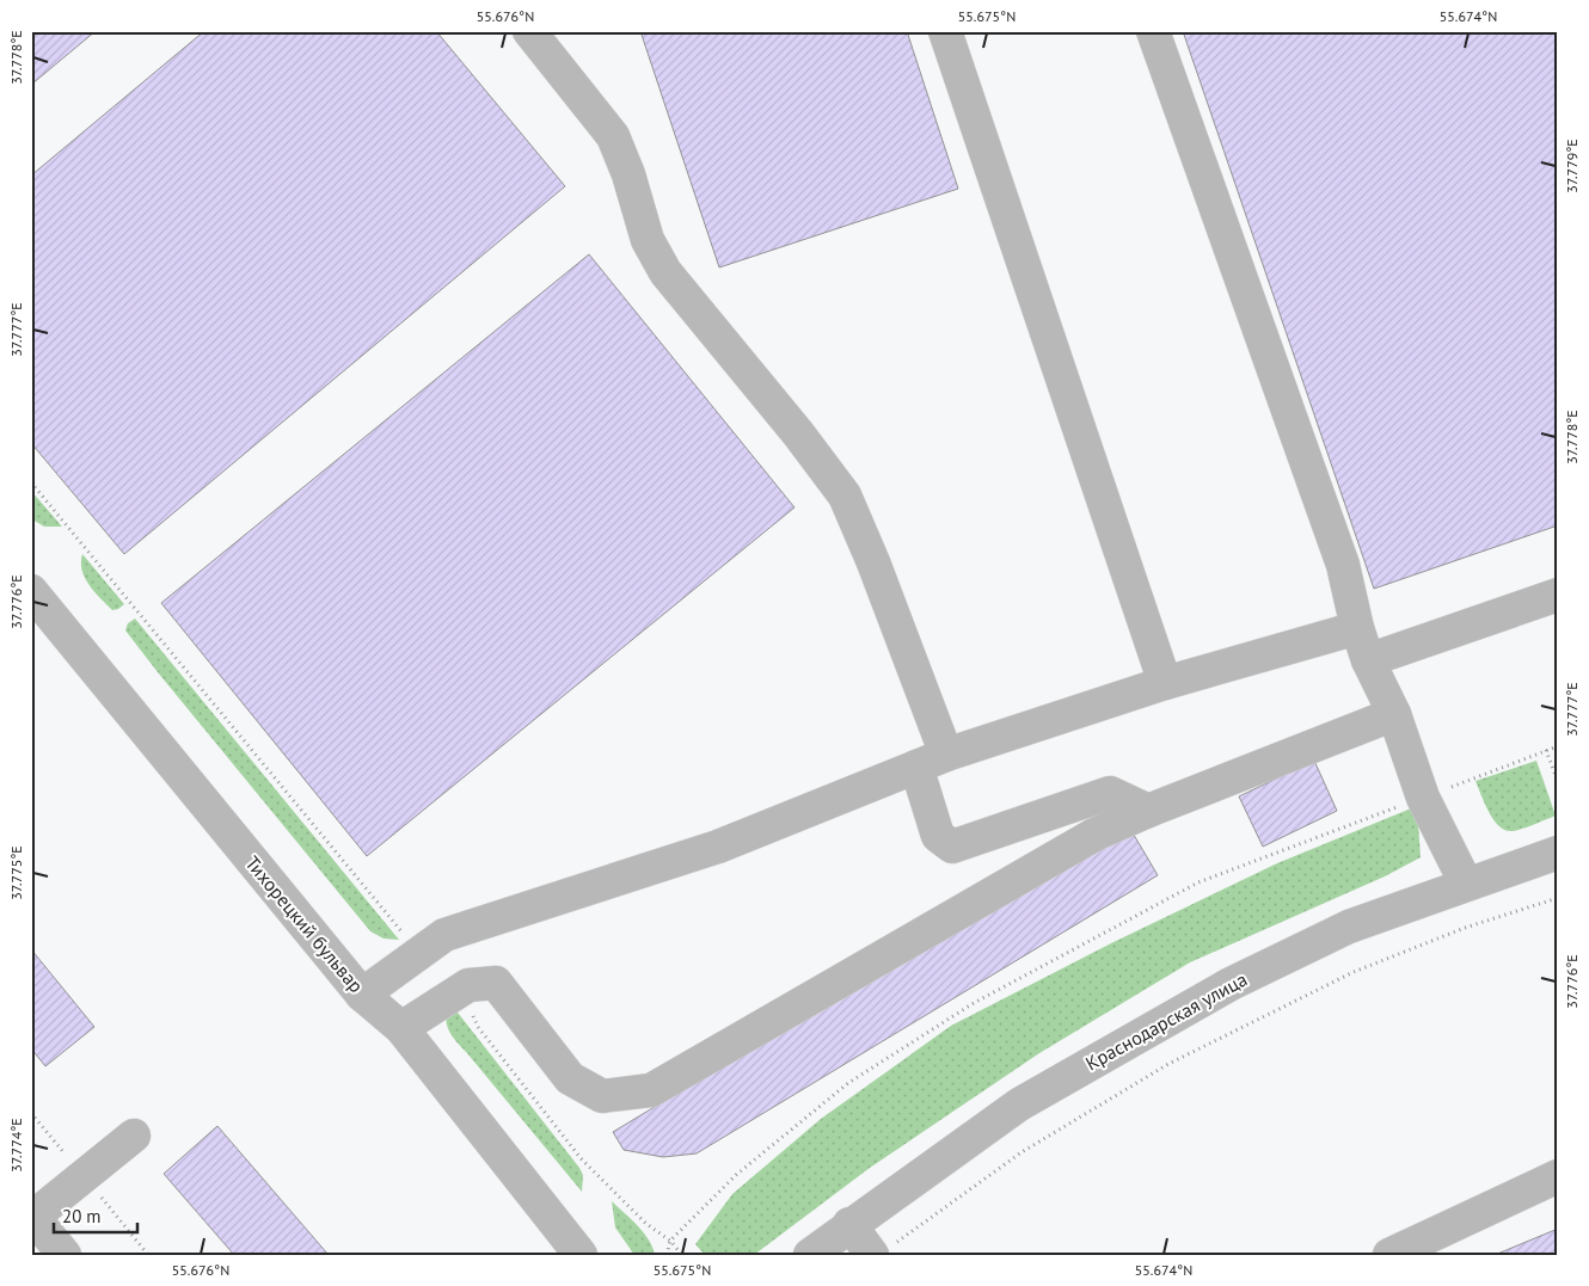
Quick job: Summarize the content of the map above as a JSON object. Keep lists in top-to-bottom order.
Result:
{
  "streets": {
    "street": ["Тихорецкий бульвар", "Краснодарская улица"]
  },
  "scale_bar": "20 m",
  "coordinates": [
    "55.676°N",
    "55.675°N",
    "55.674°N",
    "37.778°E",
    "37.779°E",
    "37.777°E",
    "37.776°E",
    "37.775°E",
    "37.774°E"
  ]
}
